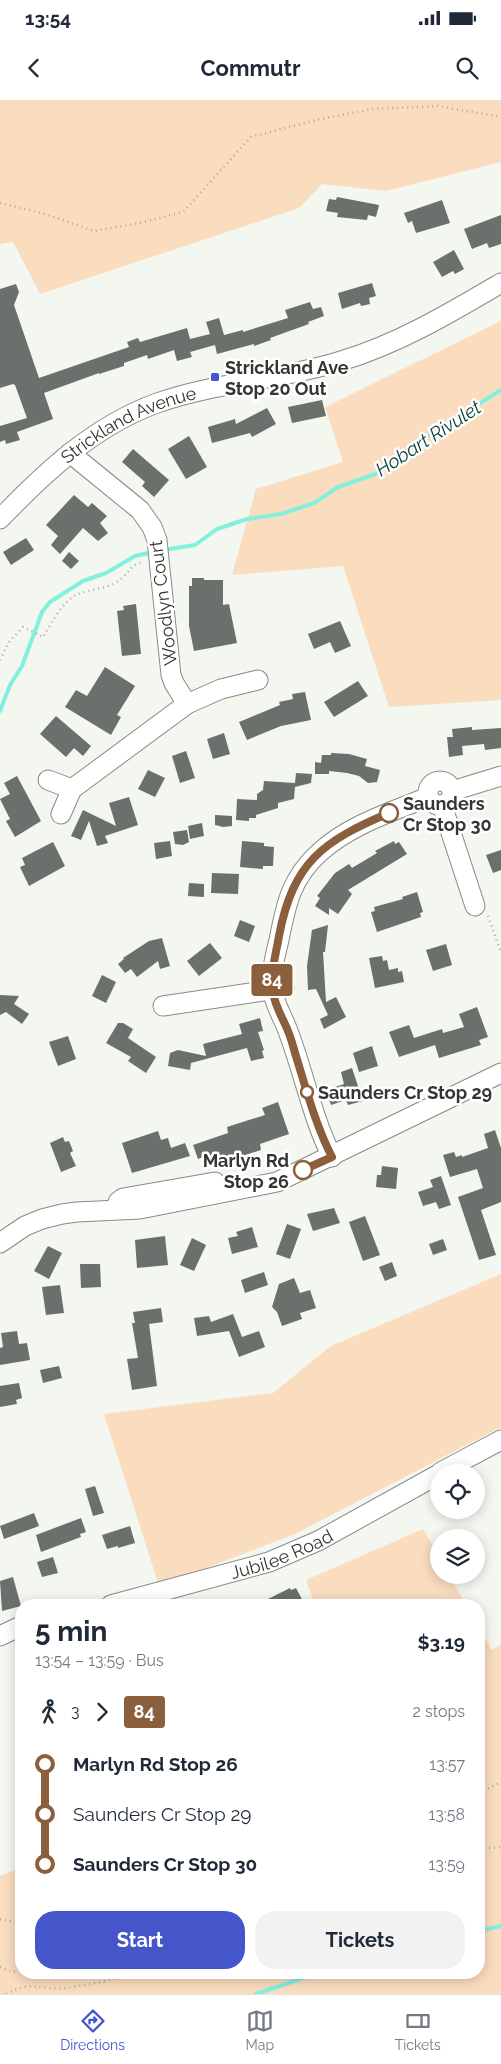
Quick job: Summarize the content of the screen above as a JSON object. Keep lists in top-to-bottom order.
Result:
{
  "streets": {
    "street": ["Strickland Avenue", "Woodlyn Court", "Jubilee Road"]
  },
  "crossings": [
    ["Strickland Avenue", "Woodlyn Court"]
  ],
  "water": ["Hobart Rivulet"],
  "places": {
    "transit": ["Strickland Ave Stop 20 Out"],
    "other": ["Saunders Cr Stop 30", "Saunders Cr Stop 29", "Marlyn Rd Stop 26"]
  },
  "lines": ["bus line 84"],
  "page": {
    "status": "13:54",
    "header": "Commutr",
    "on_map": "84",
    "heading": ["5 min", "13:54 – 13:59 · Bus", "$3.19"],
    "legs": ["3", "84", "2 stops"],
    "list": [
      {
        "name": "Marlyn Rd Stop 26",
        "value": "13:57"
      },
      {
        "name": "Saunders Cr Stop 29",
        "value": "13:58"
      },
      {
        "name": "Saunders Cr Stop 30",
        "value": "13:59"
      }
    ],
    "buttons": ["Start", "Tickets"],
    "tabs": ["Directions", "Map", "Tickets"]
  }
}
